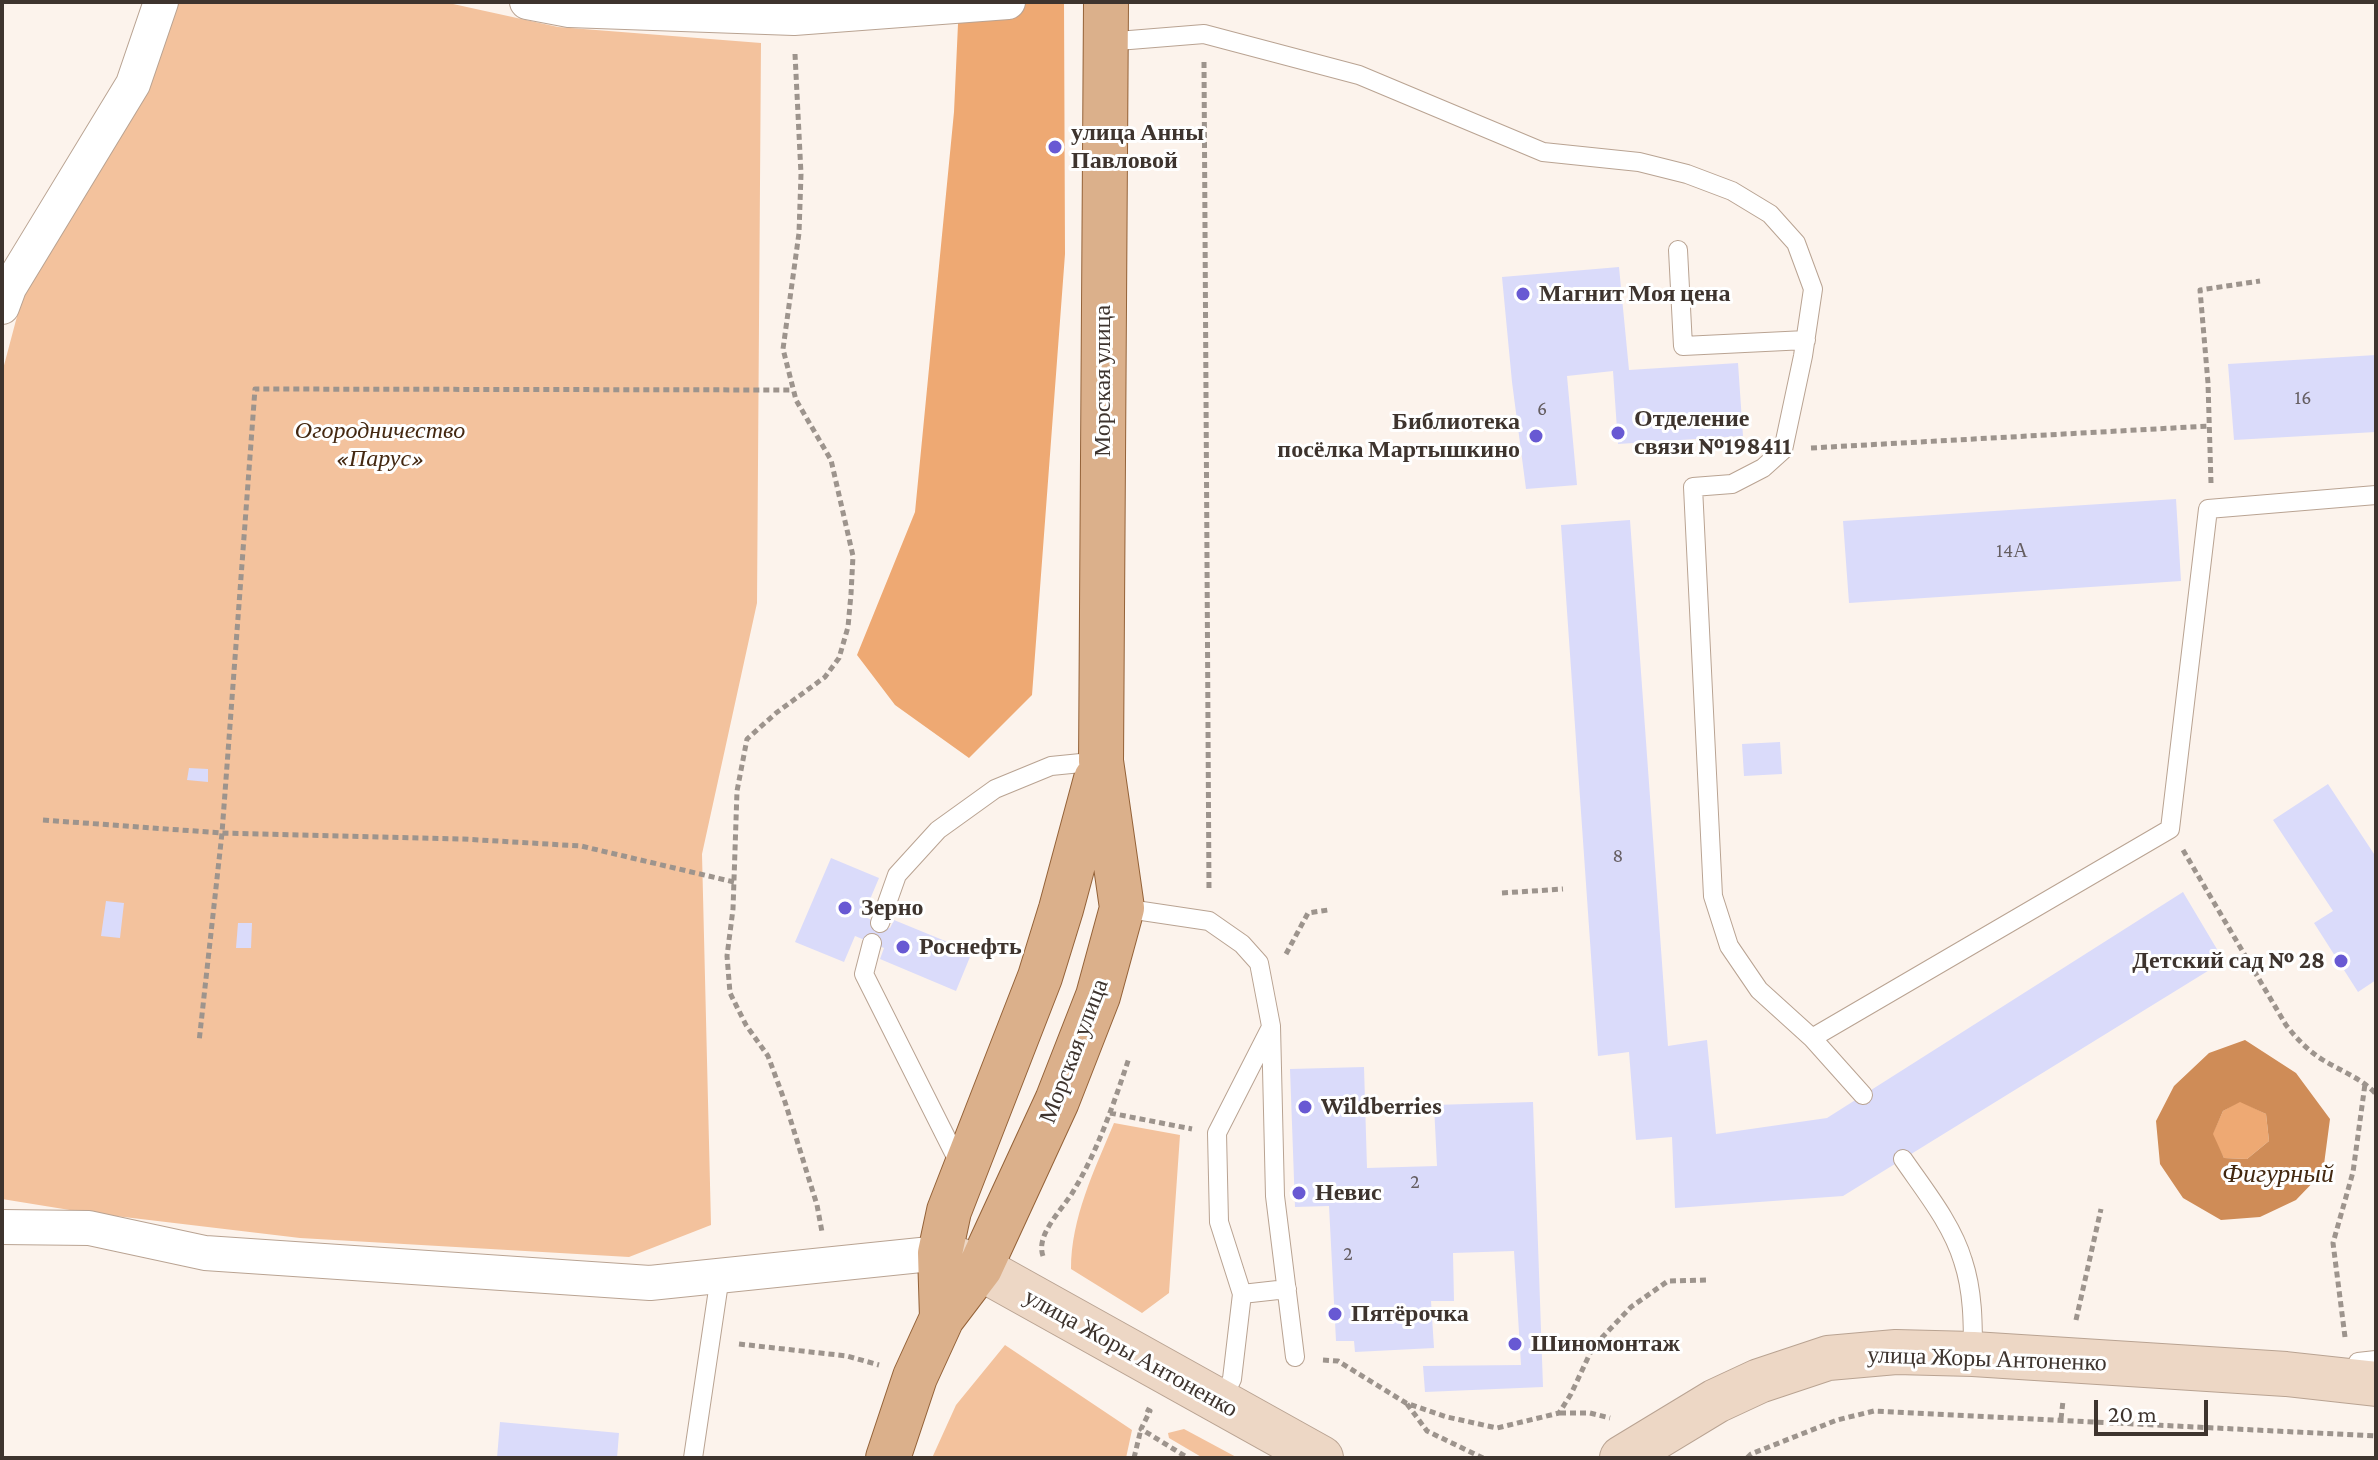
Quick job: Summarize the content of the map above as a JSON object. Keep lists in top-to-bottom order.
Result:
{
  "streets": {
    "main road": ["Морская улица", "улица Жоры Антоненко"]
  },
  "crossings": [
    ["Морская улица", "улица Жоры Антоненко"]
  ],
  "water": ["Фигурный"],
  "parks": ["Огородничество «Парус»"],
  "places": [
    "улица Анны Павловой",
    "Магнит Моя цена",
    "Отделение связи №198411",
    "Библиотека посёлка Мартышкино",
    "Зерно",
    "Роснефть",
    "Детский сад № 28",
    "Wildberries",
    "Невис",
    "Пятёрочка",
    "Шиномонтаж"
  ],
  "house_numbers": [
    "16",
    "6",
    "14А",
    "8",
    "2",
    "2"
  ],
  "scale_bar": "20 m"
}
